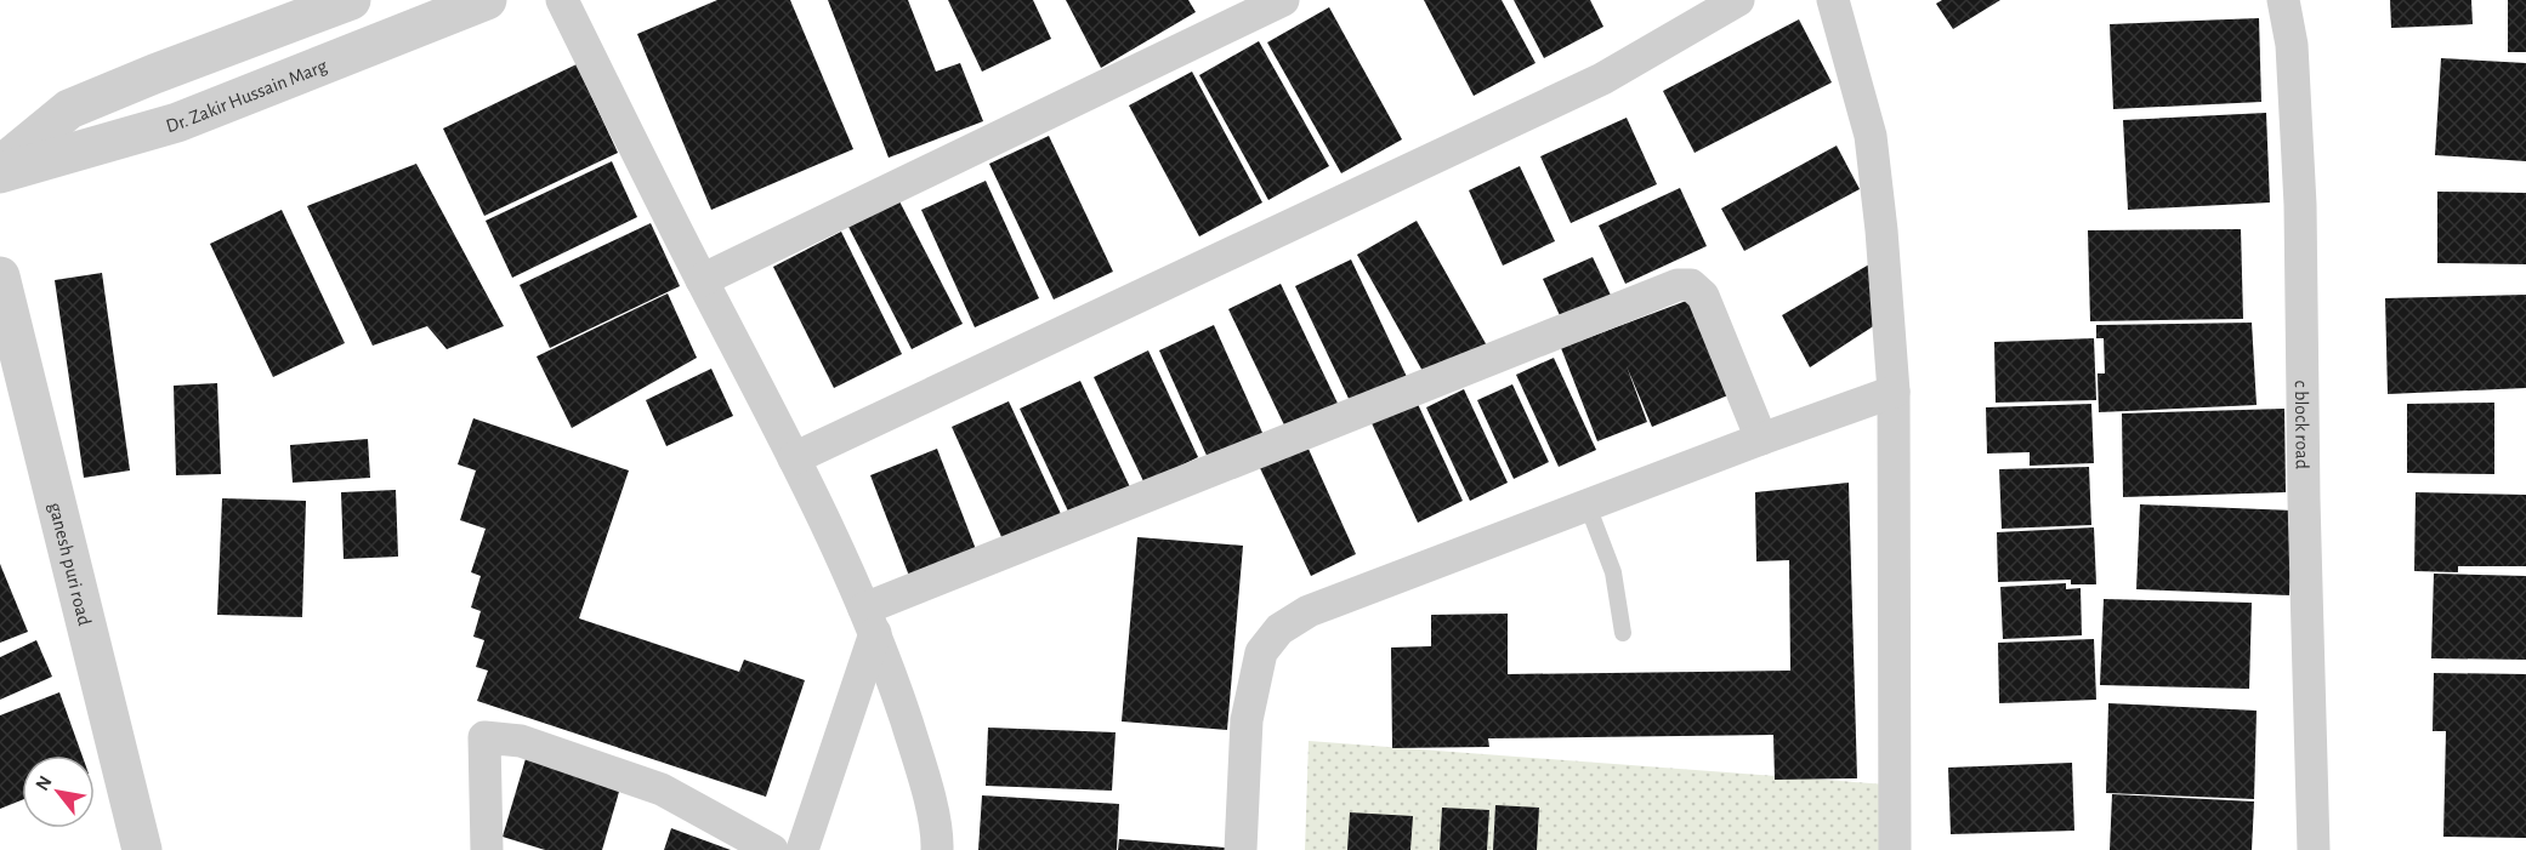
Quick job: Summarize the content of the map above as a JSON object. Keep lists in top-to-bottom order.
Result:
{
  "streets": {
    "street": ["Dr. Zakir Hussain Marg", "c block road", "ganesh puri road"]
  },
  "north": "top left"
}
